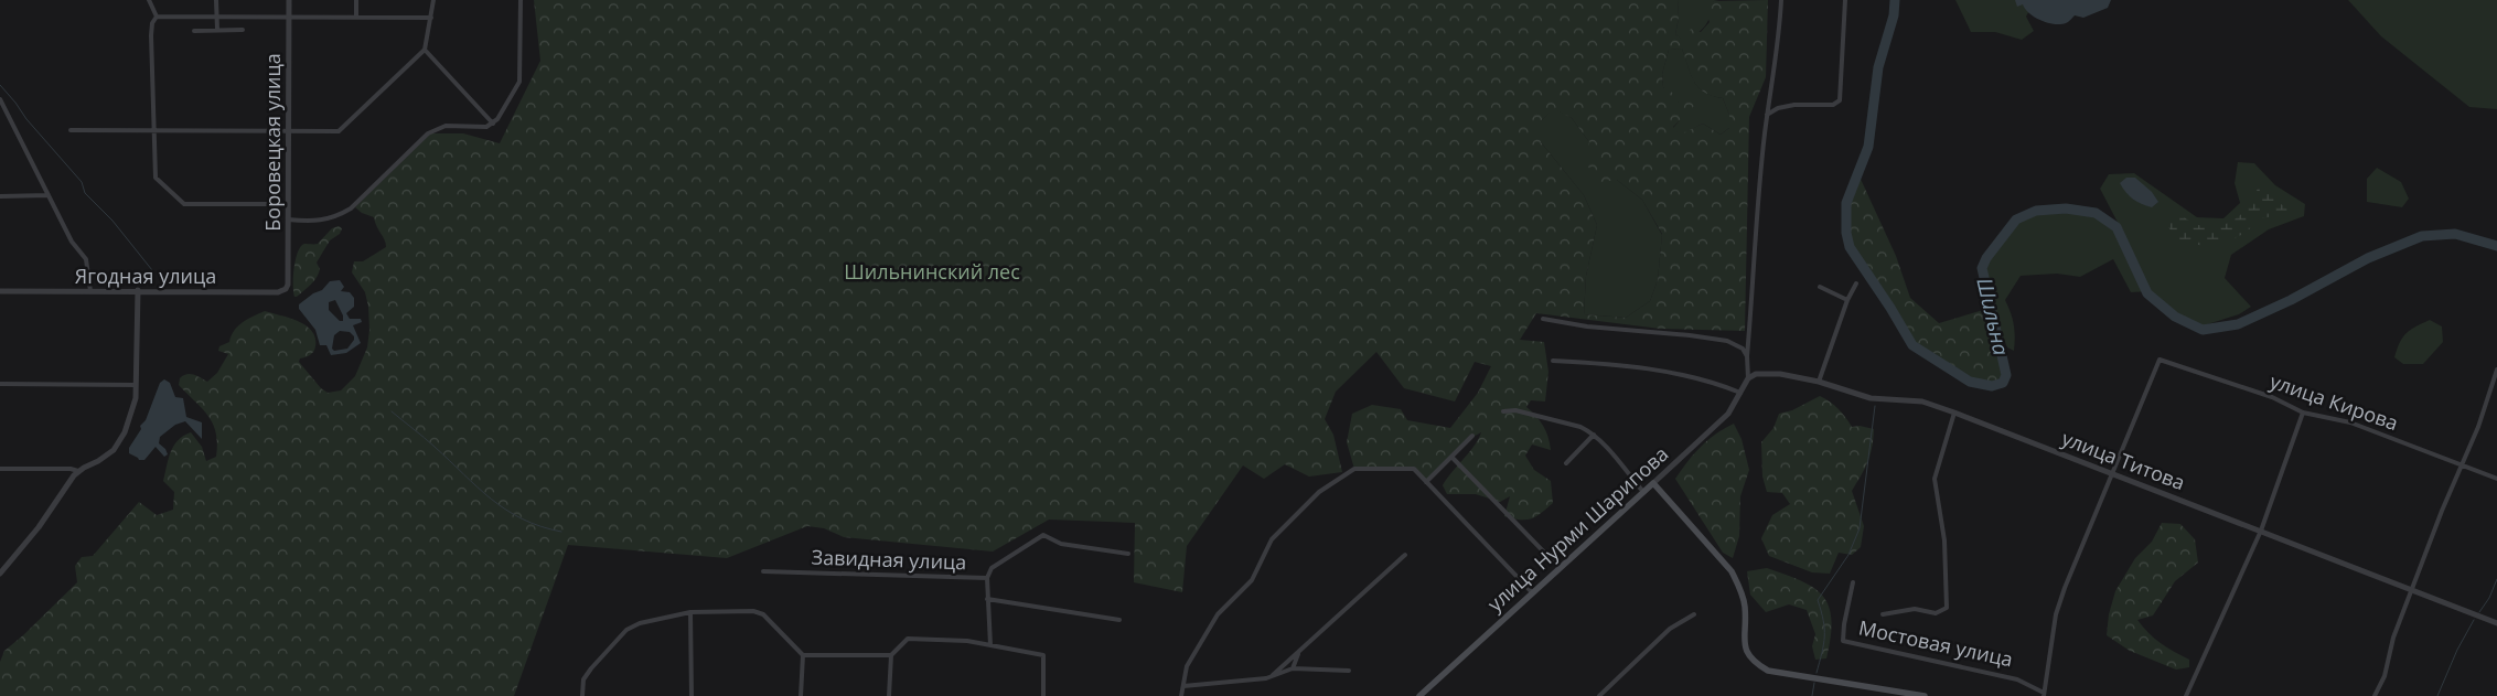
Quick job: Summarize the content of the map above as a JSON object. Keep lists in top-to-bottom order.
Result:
{
  "streets": {
    "main road": ["улица Нурми Шарипова"],
    "street": [
      "Боровецкая улица",
      "Ягодная улица",
      "улица Кирова",
      "улица Титова",
      "Завидная улица",
      "Мостовая улица"
    ]
  },
  "crossings": [
    ["Боровецкая улица", "Ягодная улица"],
    ["улица Кирова", "улица Титова"],
    ["улица Титова", "улица Нурми Шарипова"]
  ],
  "water": ["Шильна"],
  "parks": ["Шильнинский лес"]
}
